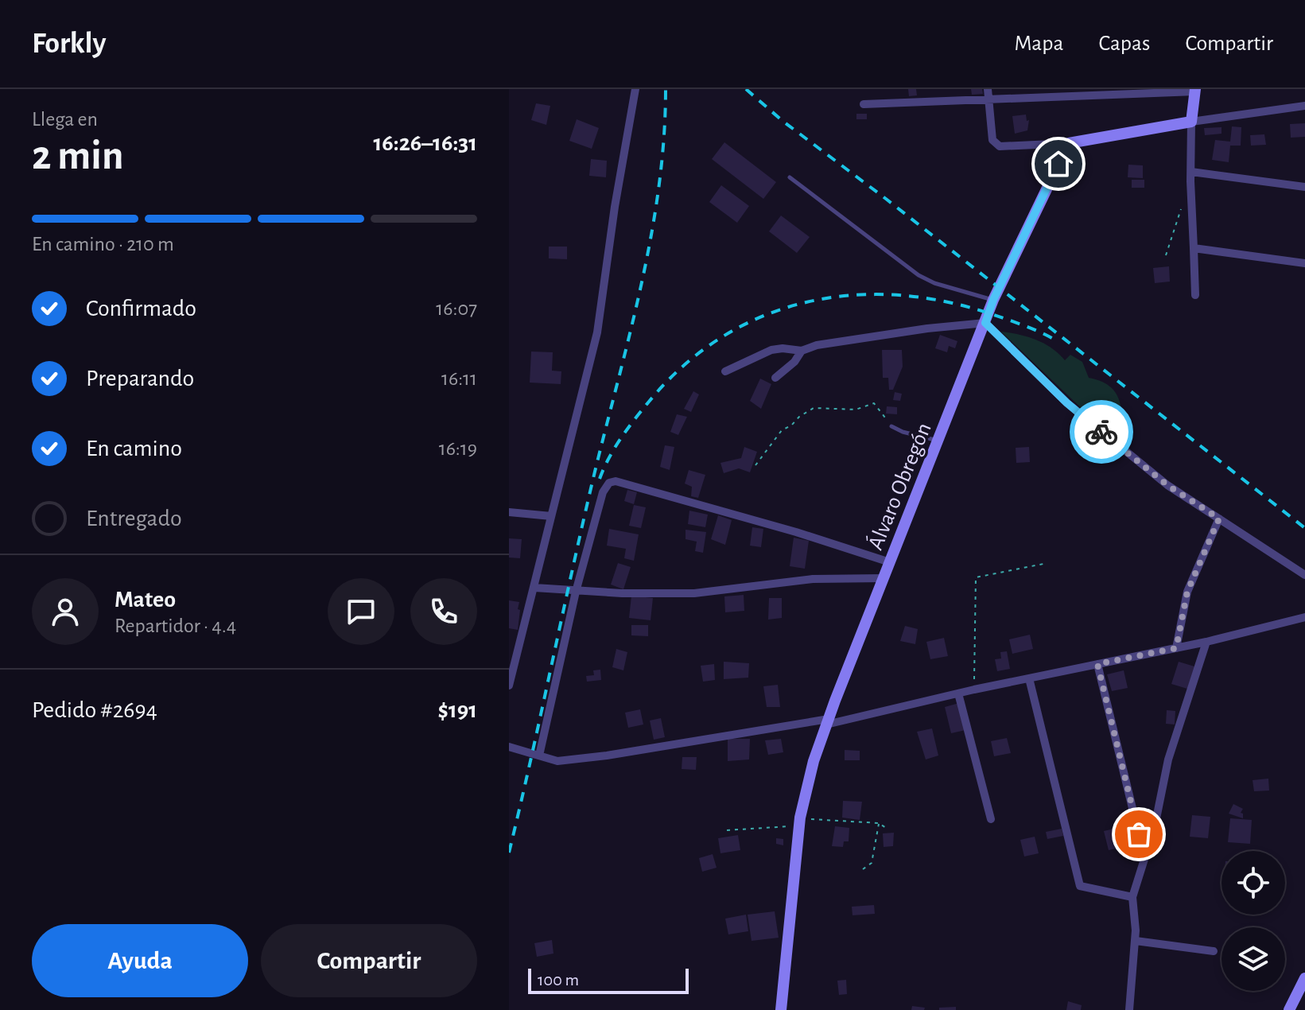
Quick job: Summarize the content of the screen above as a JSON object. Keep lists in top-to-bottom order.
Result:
{
  "streets": {
    "street": ["Álvaro Obregón"]
  },
  "scale_bar": "100 m",
  "page": {
    "header": "Forkly",
    "nav": ["Mapa", "Capas", "Compartir"],
    "heading": ["2 min", "Llega en", "16:26–16:31"],
    "panel": [
      "Mateo",
      "Repartidor · 4.4",
      "Pedido #2694",
      "$191"
    ],
    "bar": "En camino · 210 m",
    "list": [
      ["Confirmado", "16:07"],
      ["Preparando", "16:11"],
      ["En camino", "16:19"],
      "Entregado"
    ],
    "buttons": ["Ayuda", "Compartir"],
    "scale": "100 m"
  }
}
